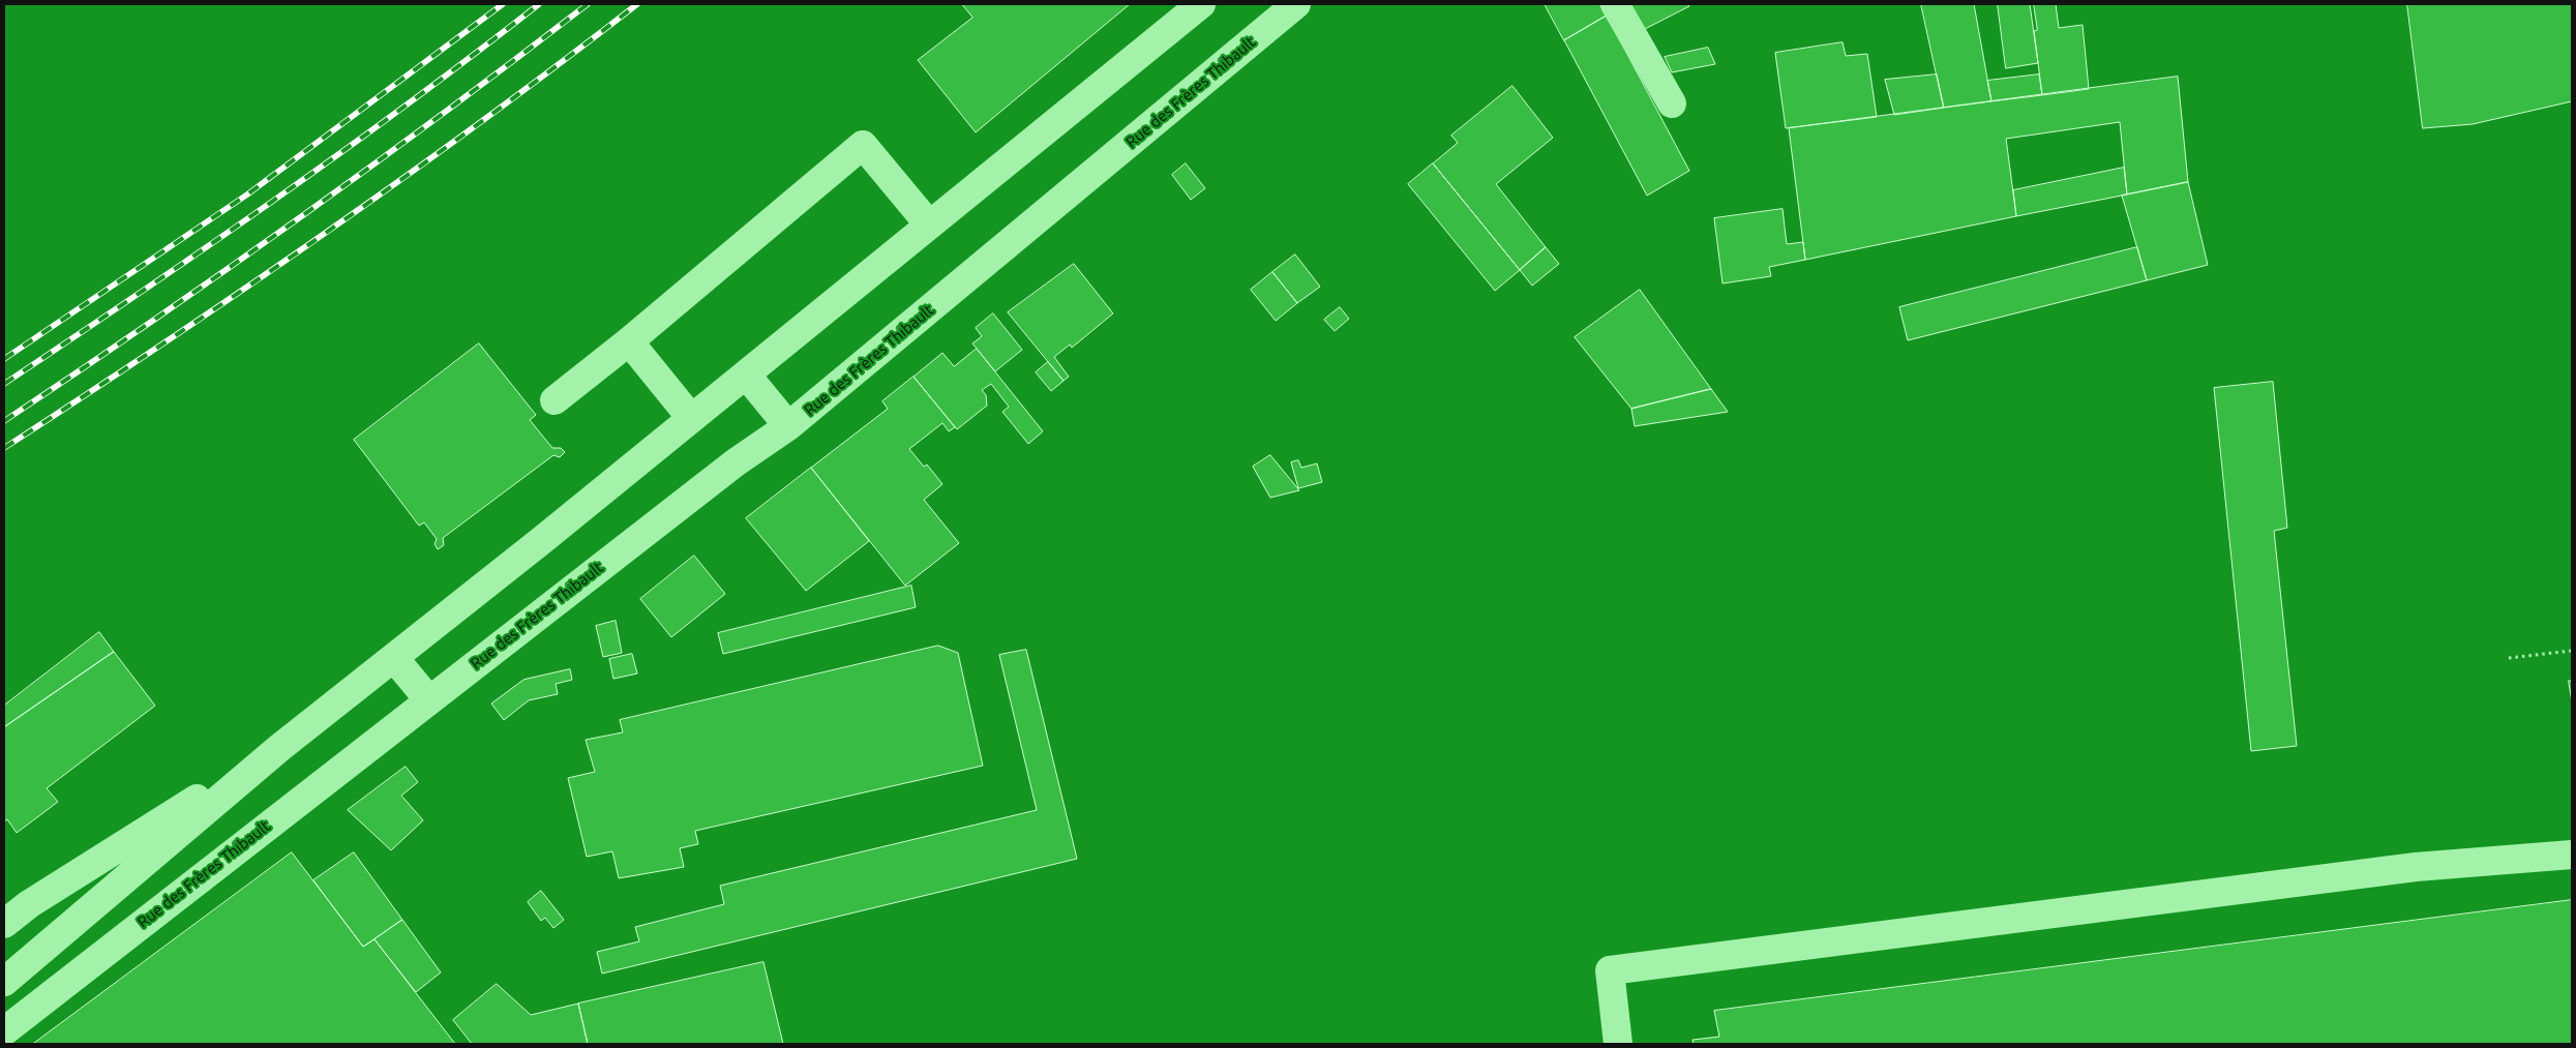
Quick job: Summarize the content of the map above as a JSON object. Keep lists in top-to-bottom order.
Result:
{
  "streets": {
    "street": ["Rue des Frères Thibault"]
  }
}
